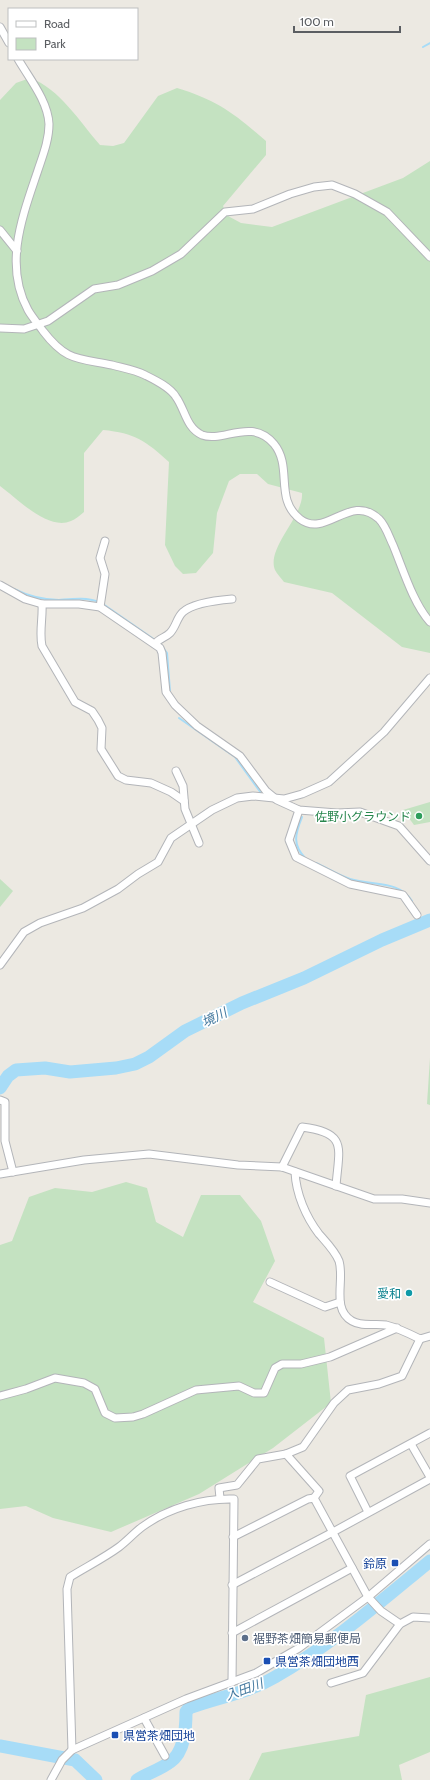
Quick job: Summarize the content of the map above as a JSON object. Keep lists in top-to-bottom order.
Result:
{
  "water": ["境川", "入田川"],
  "places": {
    "other": ["佐野小グラウンド", "愛和", "裾野茶畑簡易郵便局"],
    "transit": ["鈴原", "県営茶畑団地西", "県営茶畑団地"]
  },
  "legend": ["Road", "Park"],
  "scale_bar": "100 m"
}
